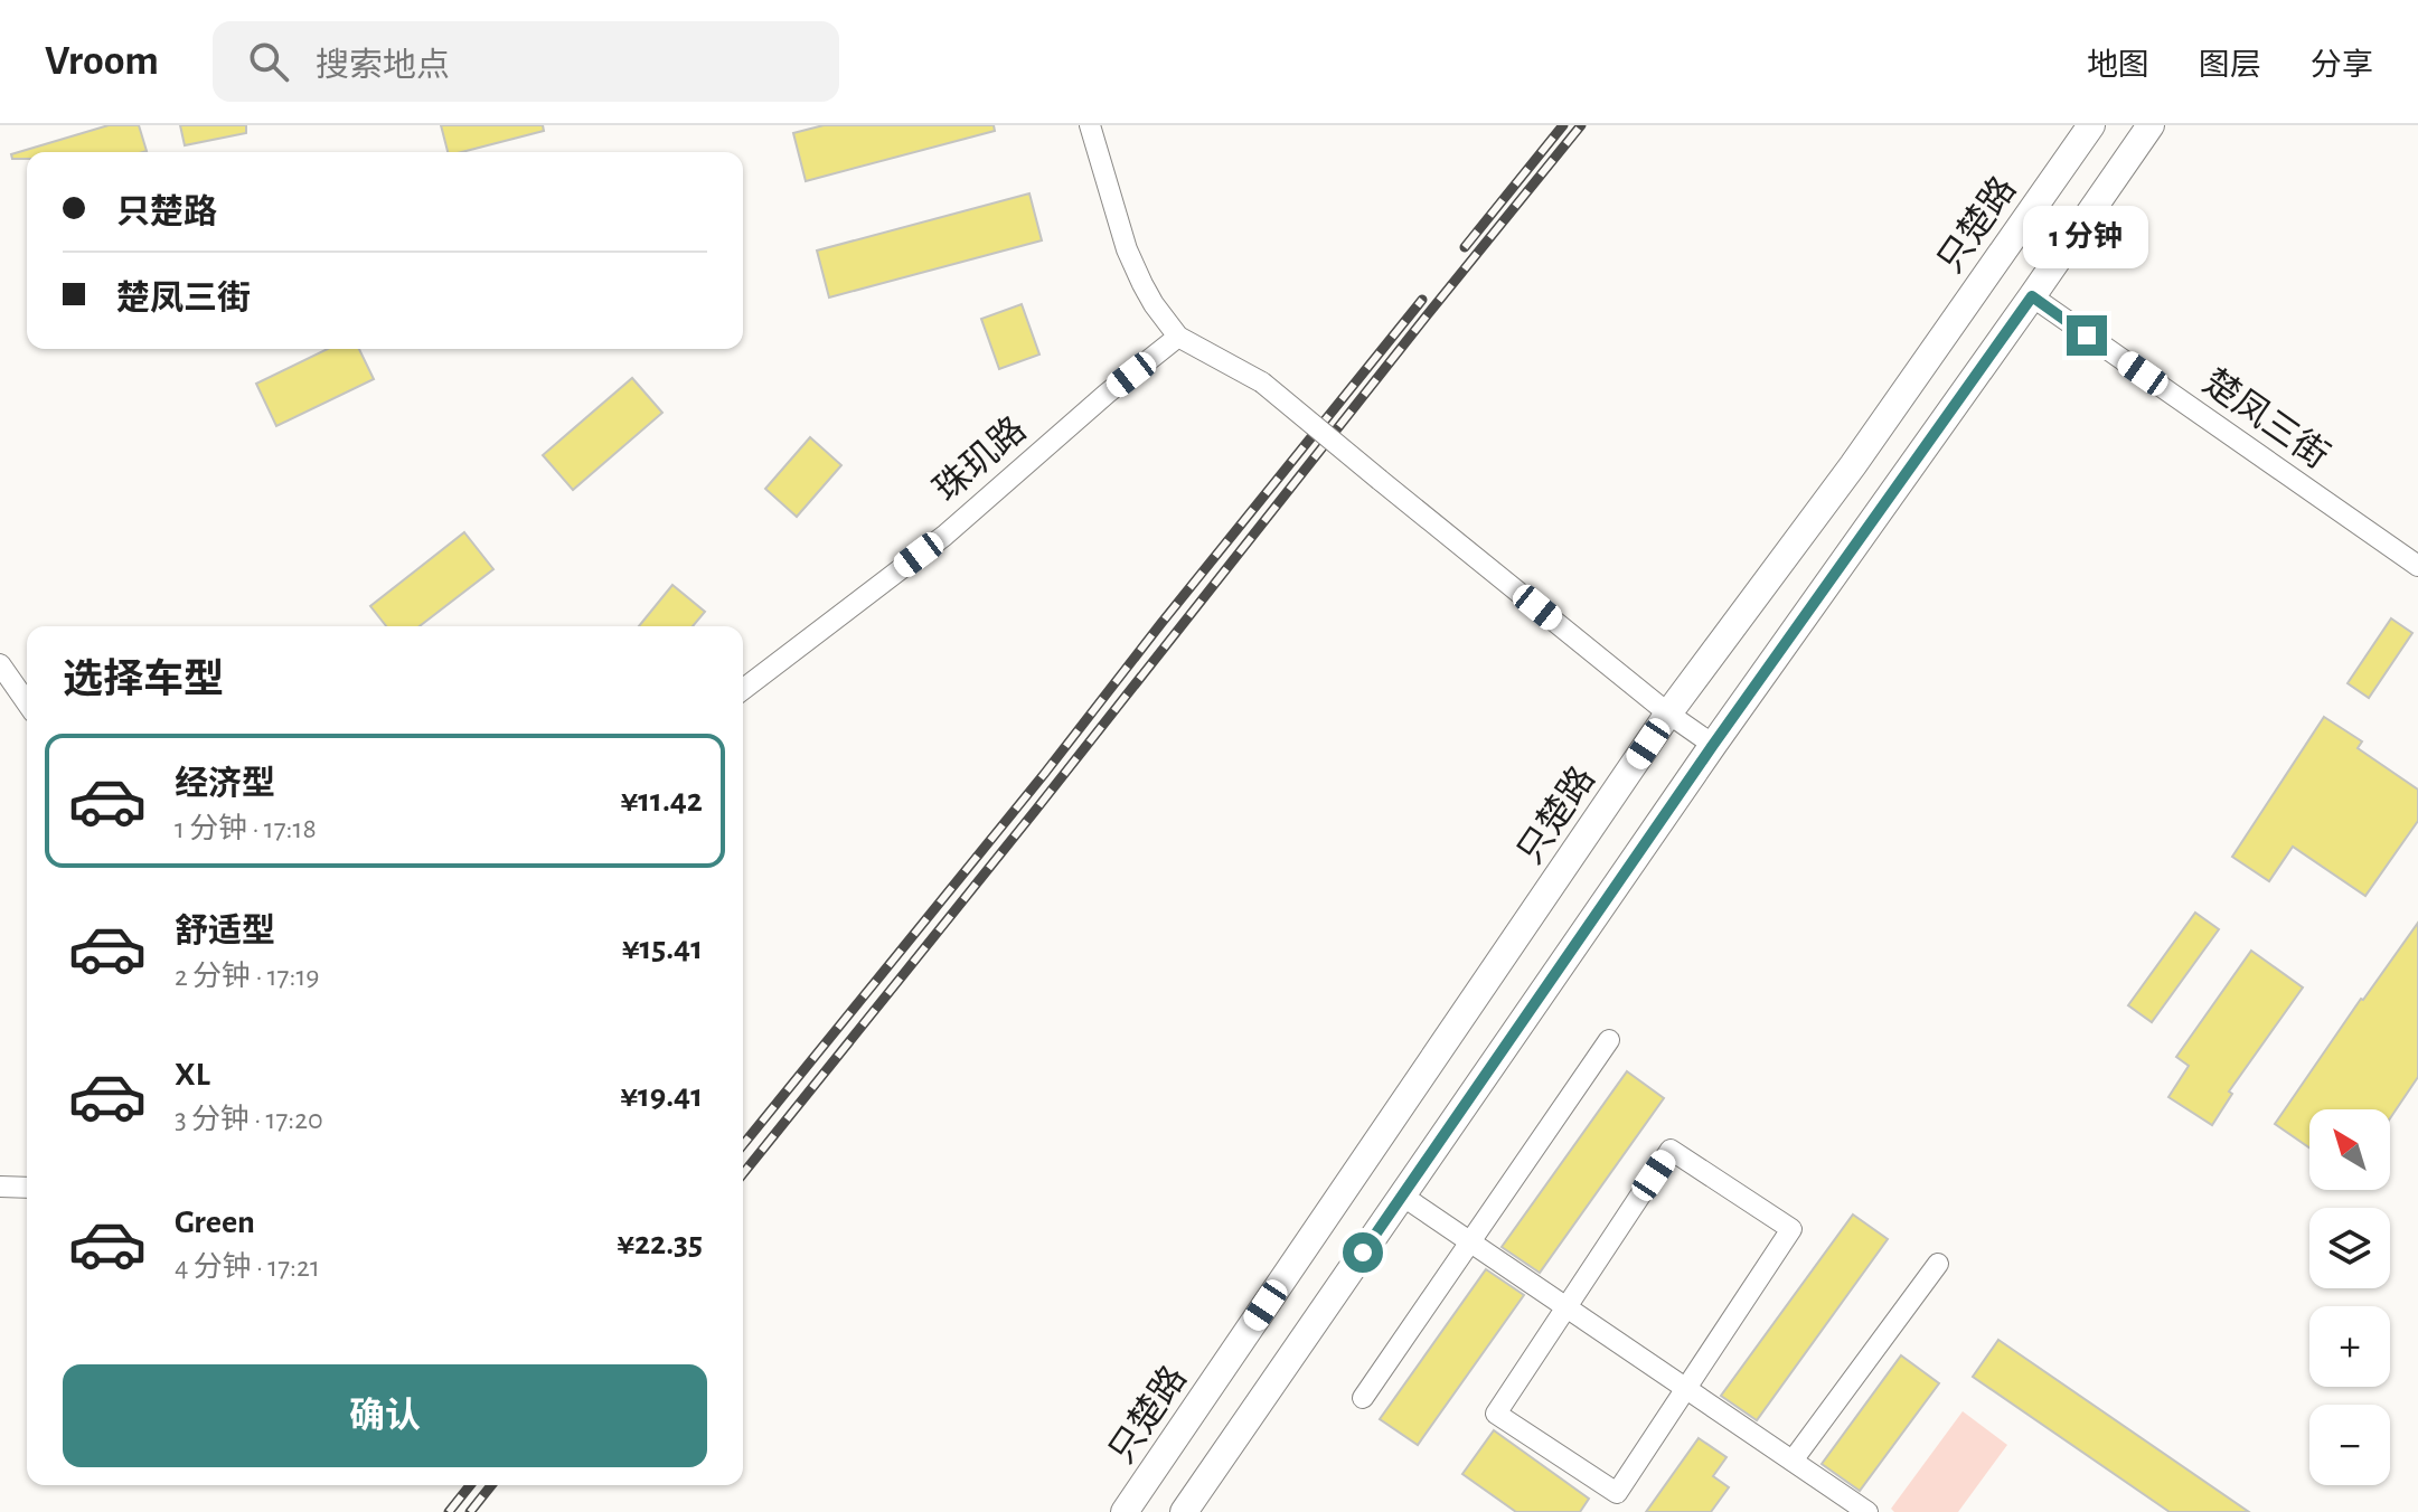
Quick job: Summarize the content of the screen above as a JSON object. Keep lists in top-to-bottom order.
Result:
{
  "streets": {
    "main road": ["只楚路"],
    "street": ["楚凤三街", "珠玑路"]
  },
  "north": "top left",
  "page": {
    "header": "Vroom",
    "search": "搜索地点",
    "nav": ["地图", "图层", "分享"],
    "banner": ["只楚路", "楚凤三街"],
    "bubble": "1 分钟",
    "heading": "选择车型",
    "list": [
      {
        "name": "经济型",
        "note": "1 分钟 · 17:18",
        "value": "¥11.42"
      },
      {
        "name": "舒适型",
        "note": "2 分钟 · 17:19",
        "value": "¥15.41"
      },
      {
        "name": "XL",
        "note": "3 分钟 · 17:20",
        "value": "¥19.41"
      },
      {
        "name": "Green",
        "note": "4 分钟 · 17:21",
        "value": "¥22.35"
      }
    ],
    "map_buttons": ["+", "−"],
    "buttons": "确认"
  }
}
